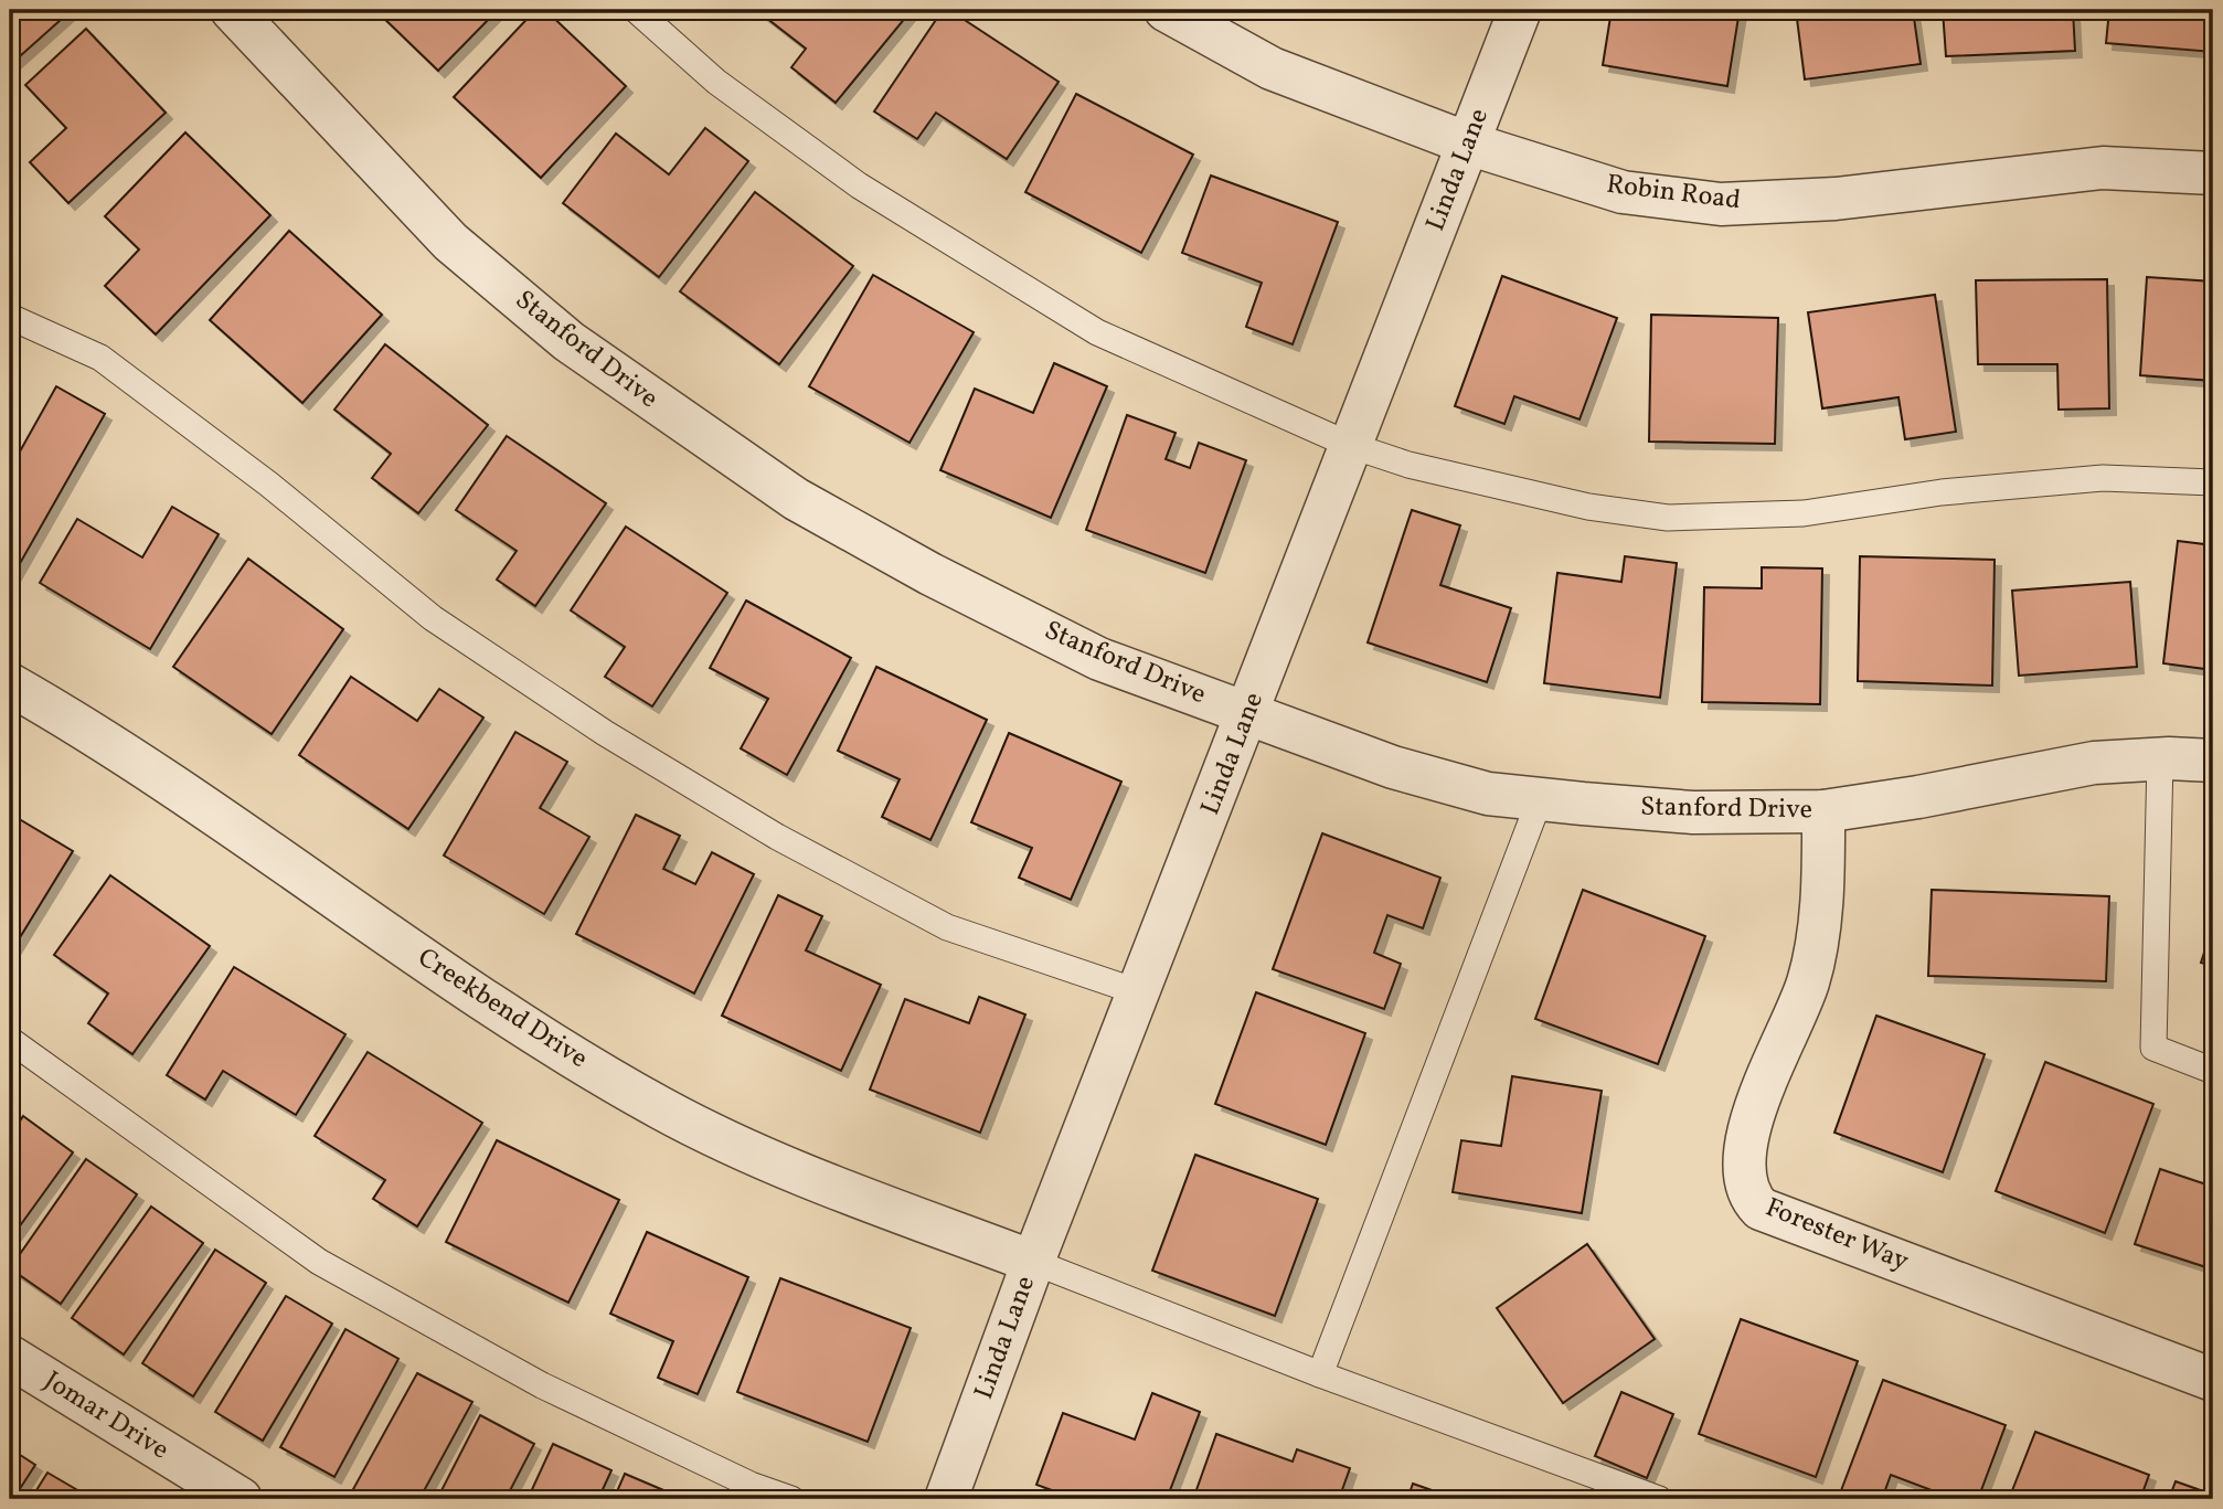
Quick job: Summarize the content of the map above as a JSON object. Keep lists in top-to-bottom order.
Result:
{
  "streets": {
    "street": [
      "Linda Lane",
      "Robin Road",
      "Stanford Drive",
      "Creekbend Drive",
      "Forester Way",
      "Jomar Drive"
    ]
  },
  "crossings": [
    ["Linda Lane", "Robin Road"],
    ["Linda Lane", "Stanford Drive"],
    ["Linda Lane", "Creekbend Drive"],
    ["Stanford Drive", "Forester Way"]
  ]
}
